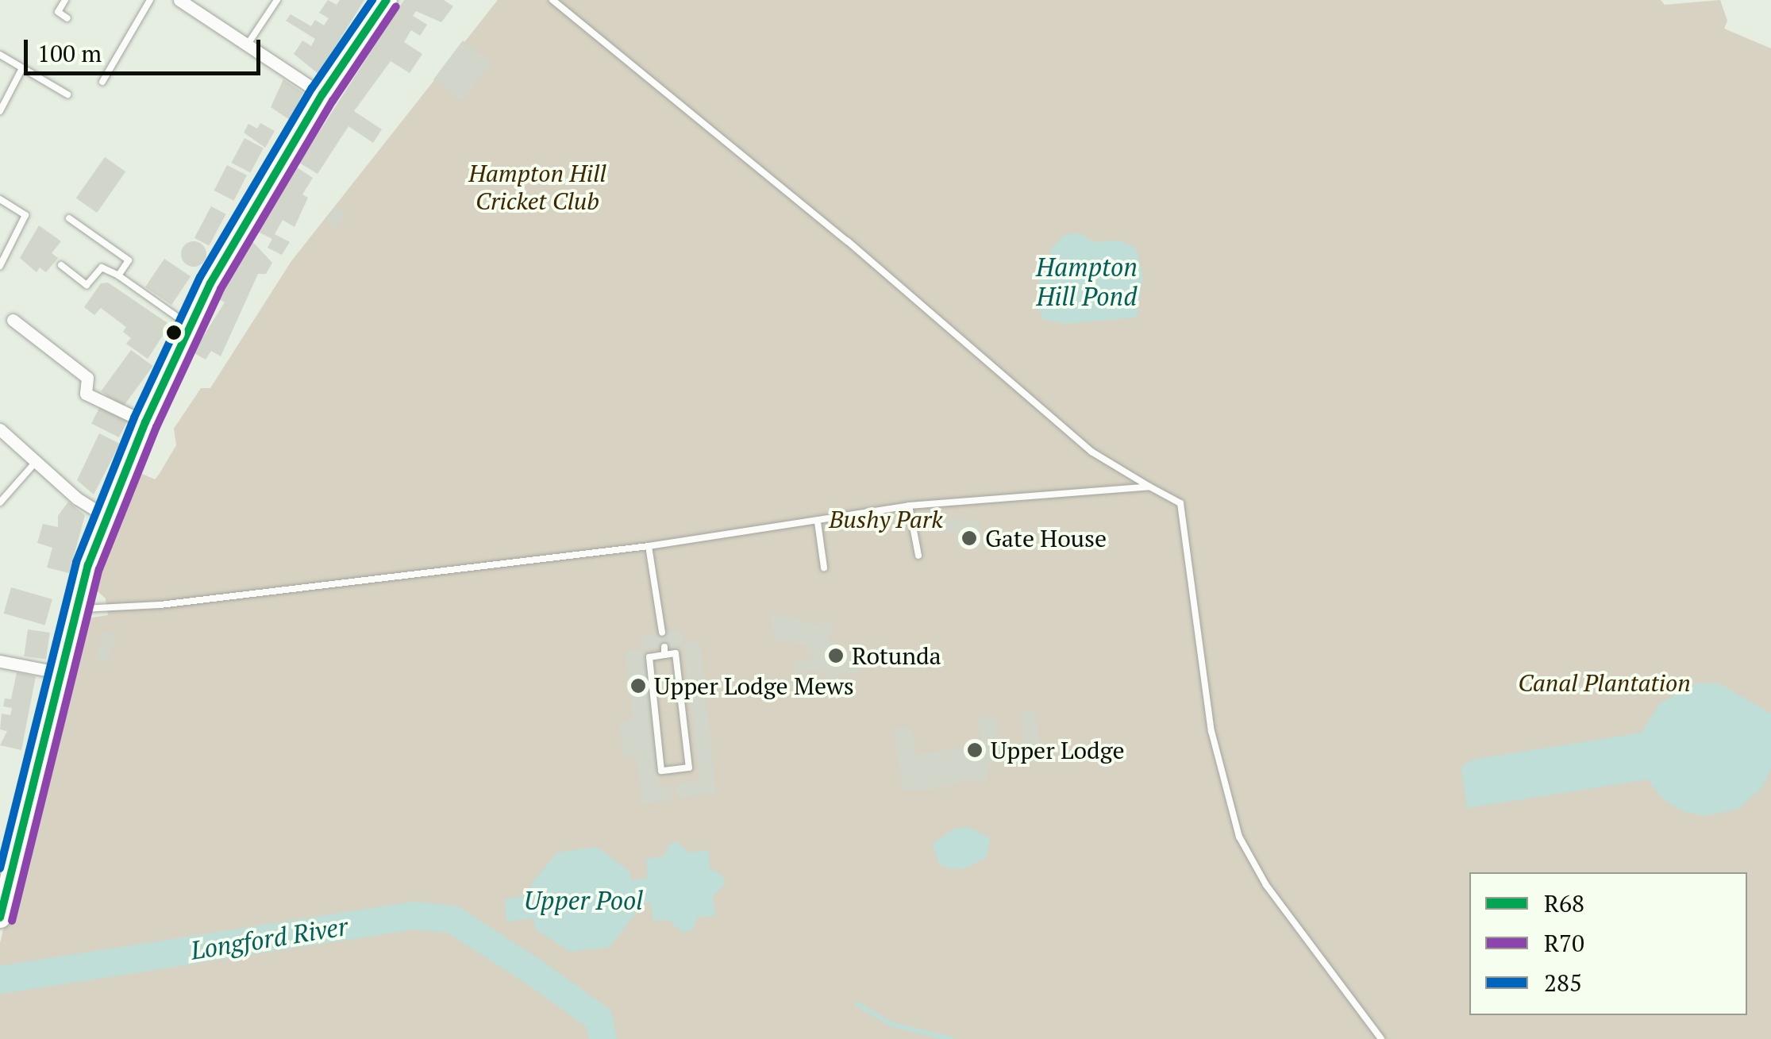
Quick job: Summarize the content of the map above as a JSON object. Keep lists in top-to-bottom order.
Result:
{
  "water": ["Hampton Hill Pond", "Upper Pool", "Longford River"],
  "parks": ["Hampton Hill Cricket Club", "Bushy Park", "Canal Plantation"],
  "places": [
    "Gate House",
    "Rotunda",
    "Upper Lodge Mews",
    "Upper Lodge"
  ],
  "lines": ["transit line R68", "transit line 285", "transit line R70"],
  "legend": ["R68", "R70", "285"],
  "scale_bar": "100 m"
}
